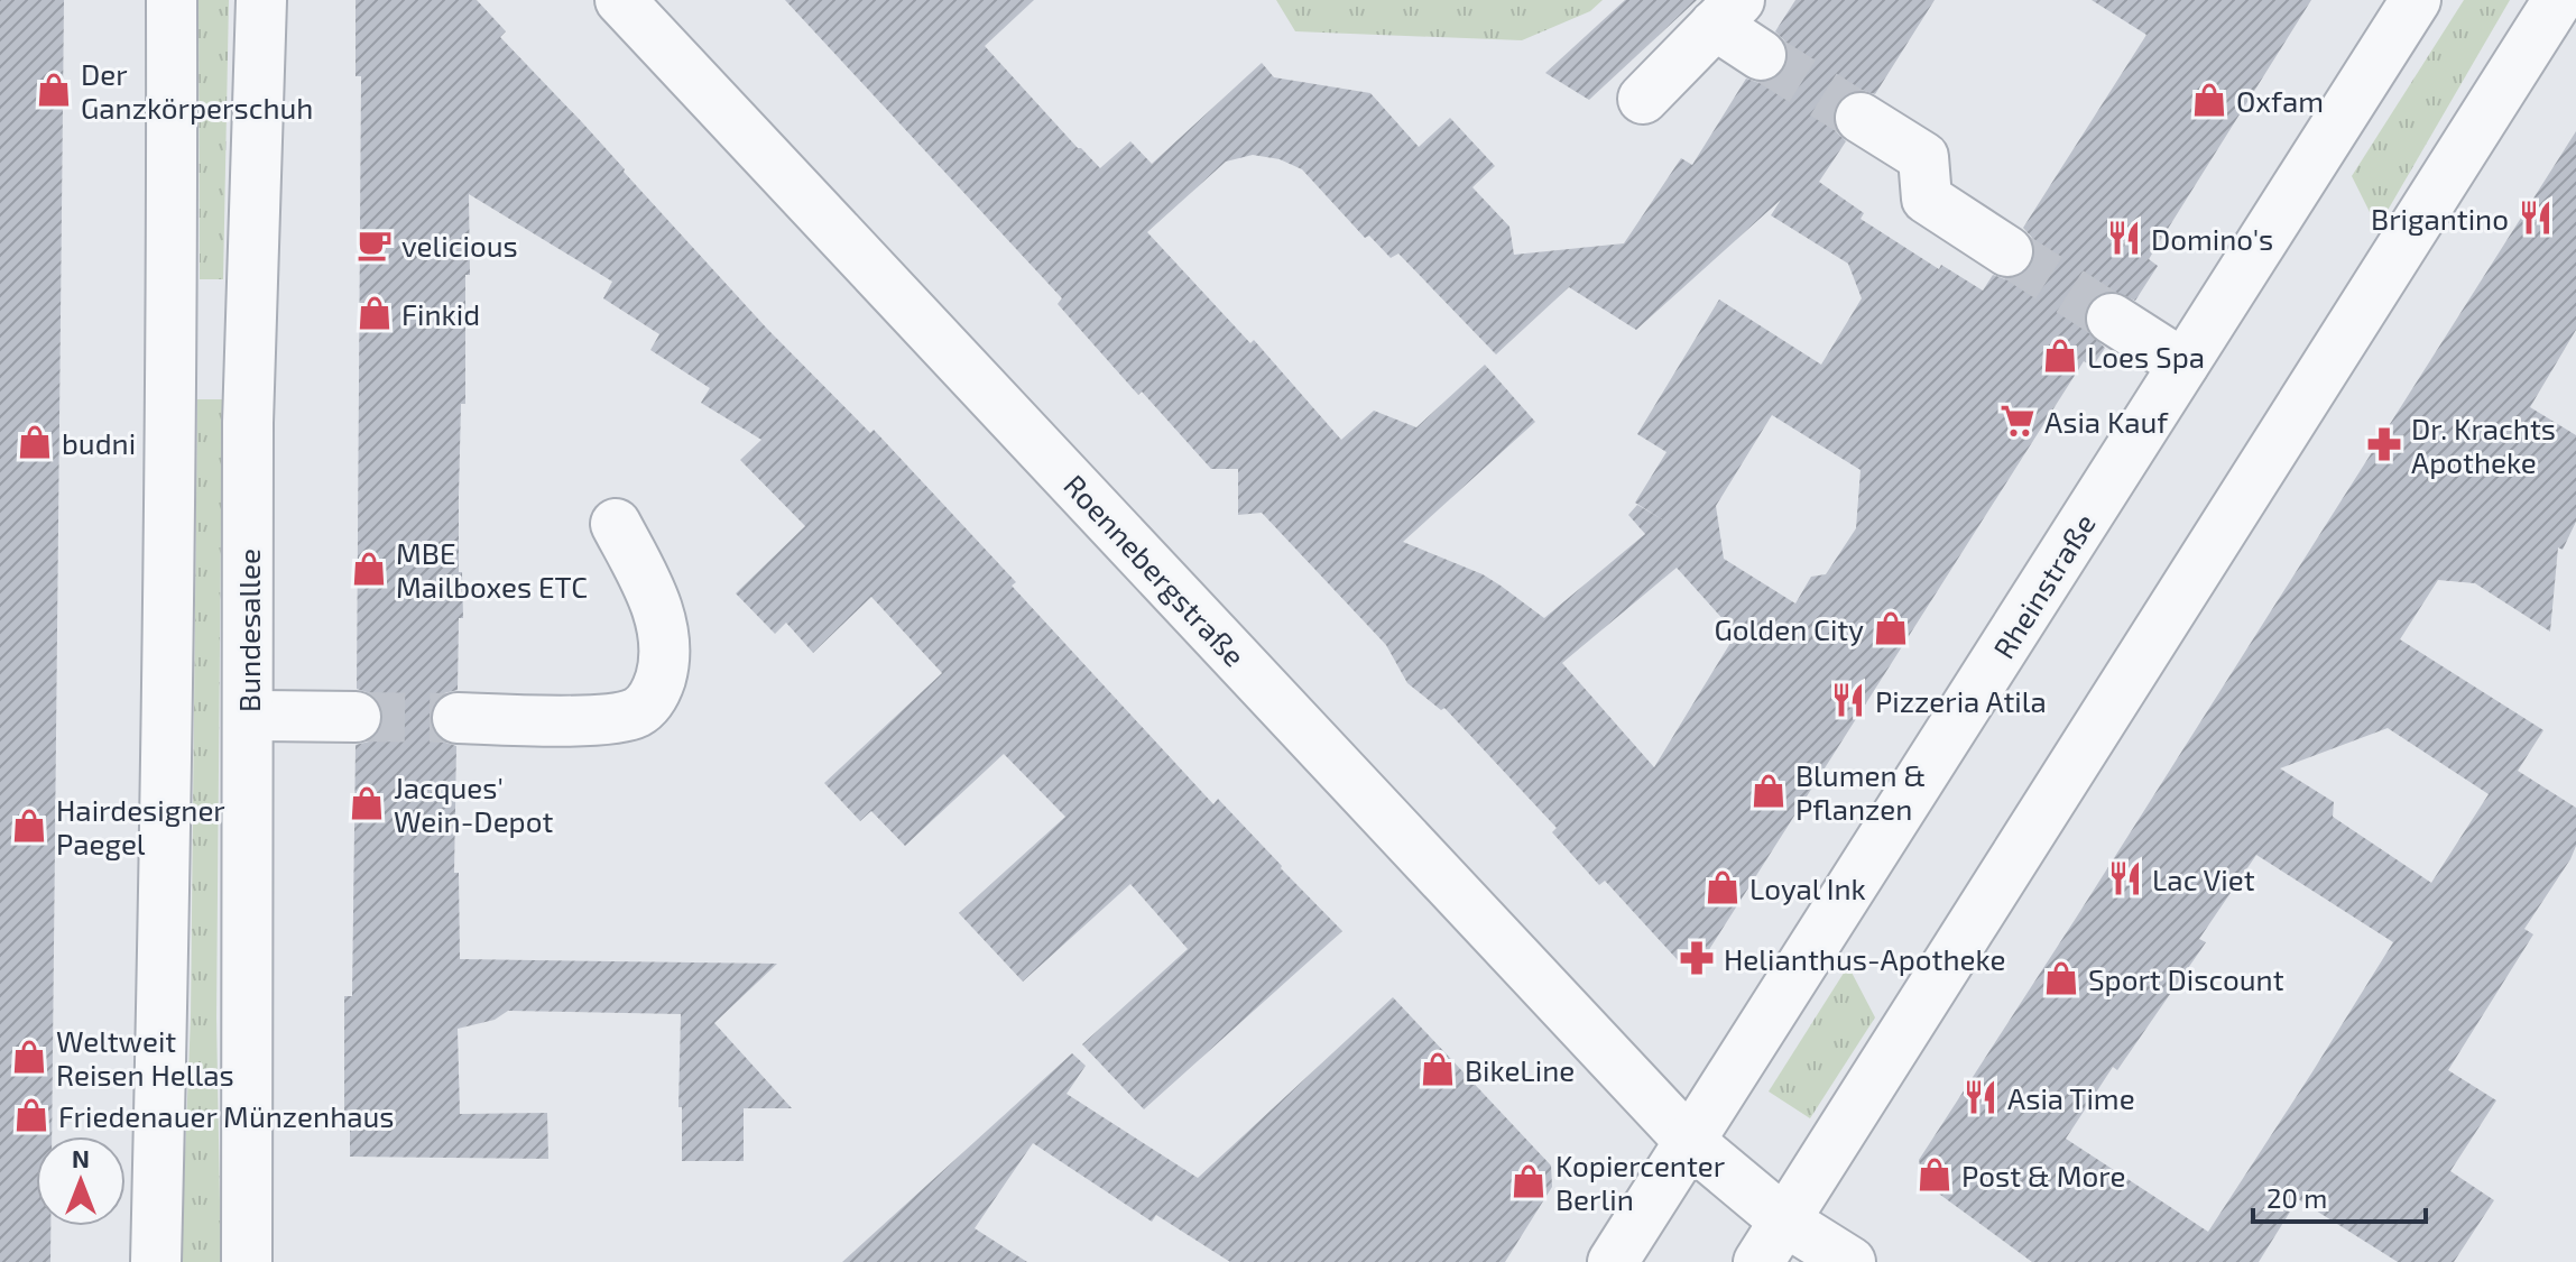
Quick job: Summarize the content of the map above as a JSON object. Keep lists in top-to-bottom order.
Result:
{
  "streets": {
    "street": ["Roennebergstraße", "Rheinstraße", "Bundesallee"]
  },
  "crossings": [
    ["Roennebergstraße", "Rheinstraße"]
  ],
  "places": {
    "shop": [
      "Der Ganzkörperschuh",
      "Oxfam",
      "Finkid",
      "Loes Spa",
      "budni",
      "MBE Mailboxes ETC",
      "Golden City",
      "Blumen & Pflanzen",
      "Jacques' Wein-Depot",
      "Hairdesigner Paegel",
      "Loyal Ink",
      "Sport Discount",
      "Weltweit Reisen Hellas",
      "BikeLine",
      "Friedenauer Münzenhaus",
      "Post & More",
      "Kopiercenter Berlin"
    ],
    "restaurant": [
      "Brigantino",
      "Domino's",
      "Pizzeria Atila",
      "Lac Viet",
      "Asia Time"
    ],
    "cafe": ["velicious"],
    "supermarket": ["Asia Kauf"],
    "pharmacy": ["Dr. Krachts Apotheke", "Helianthus-Apotheke"]
  },
  "scale_bar": "20 m",
  "north": "top"
}
